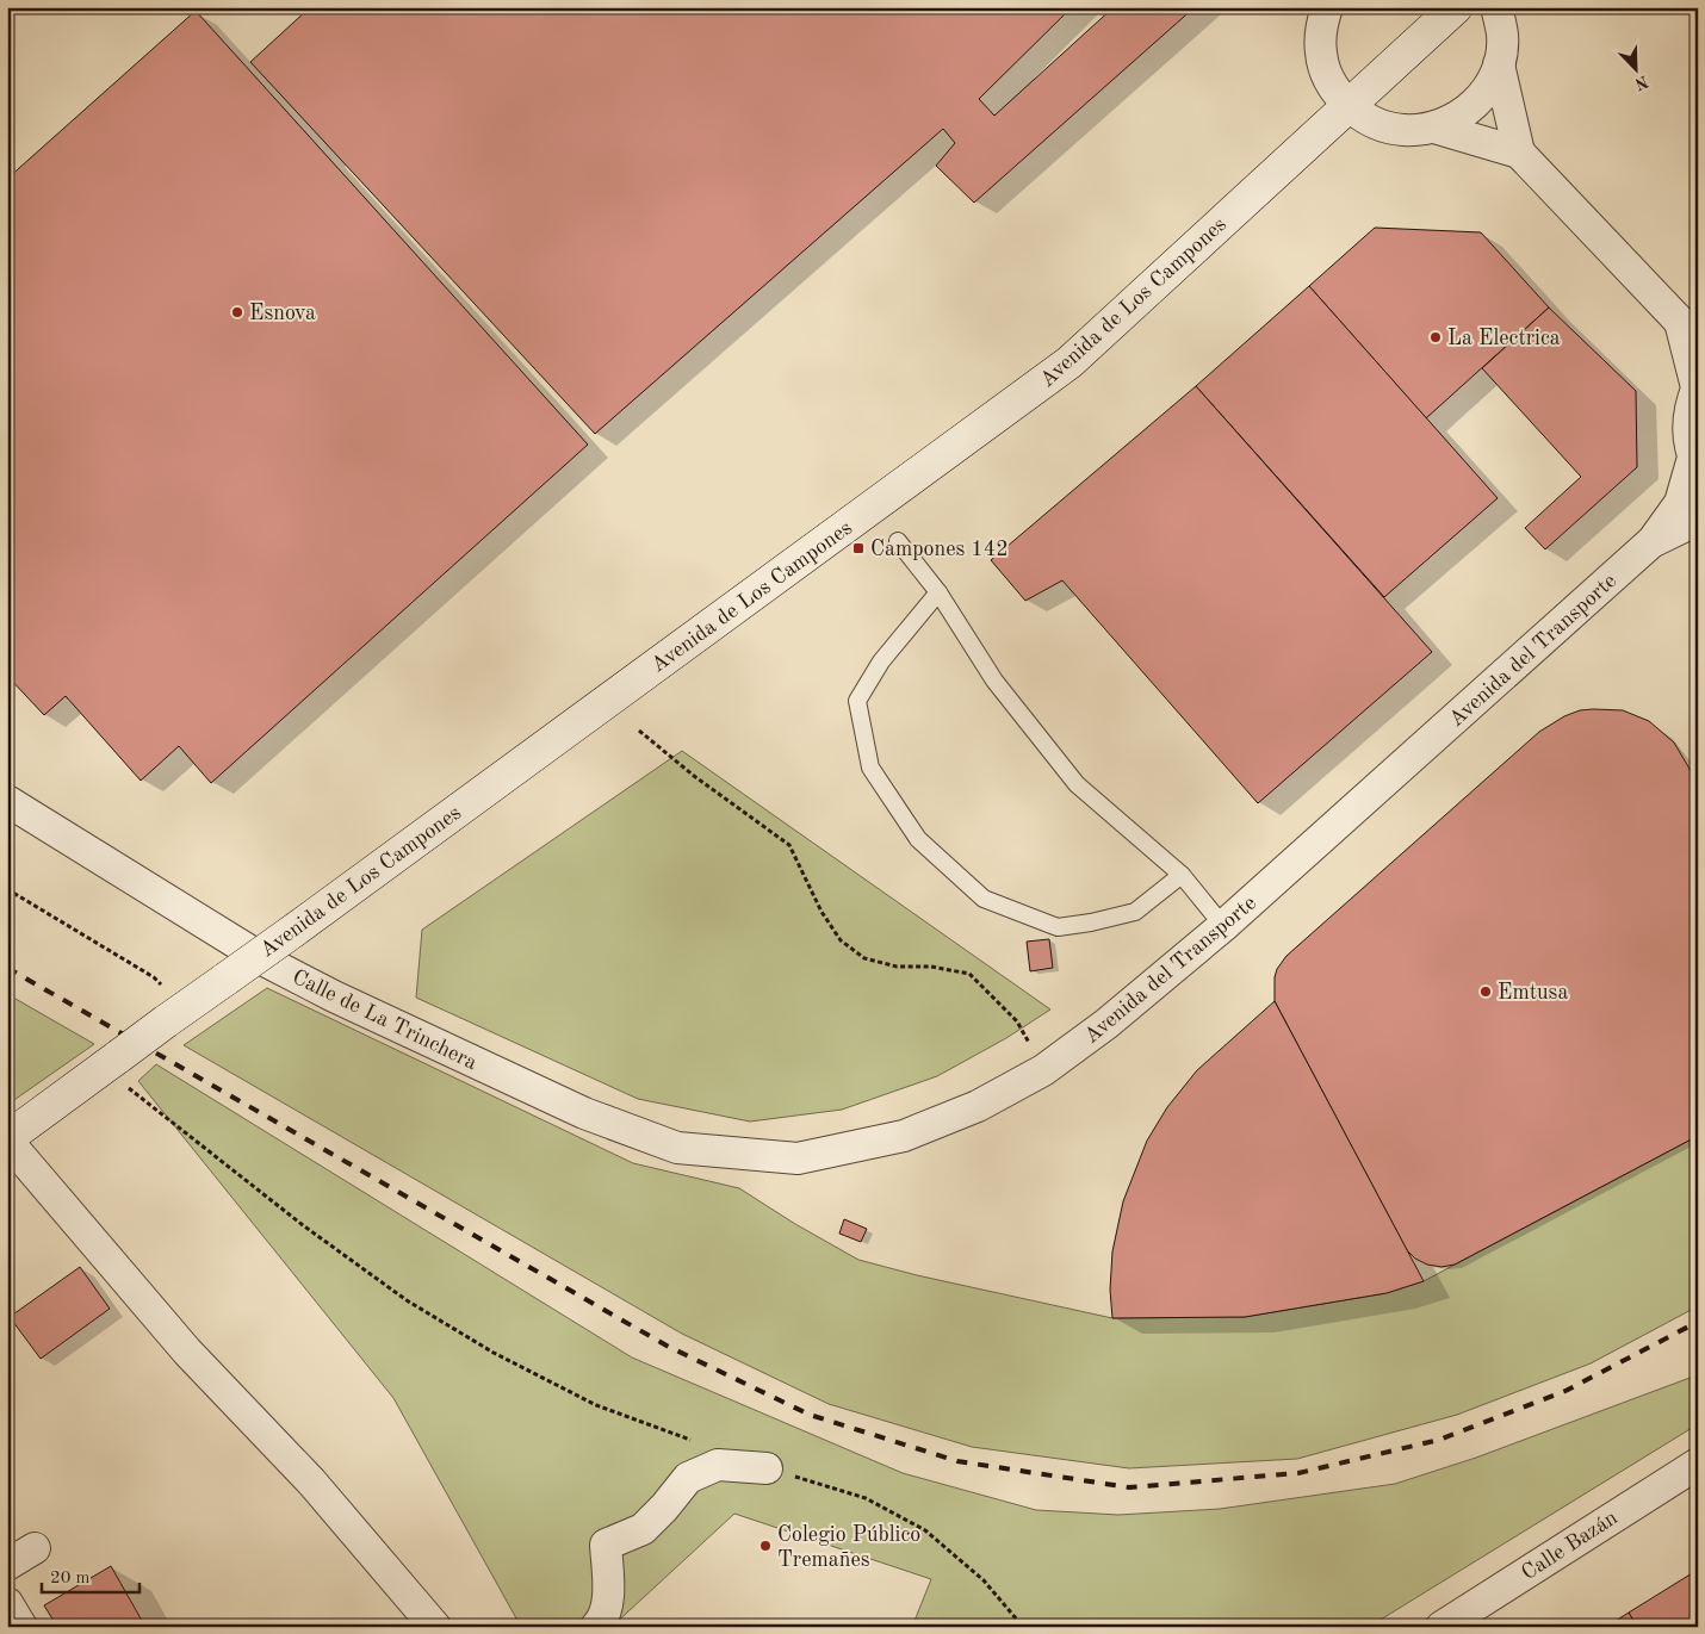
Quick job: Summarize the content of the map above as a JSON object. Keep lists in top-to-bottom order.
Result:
{
  "streets": {
    "street": [
      "Avenida de Los Campones",
      "Avenida del Transporte",
      "Calle de La Trinchera",
      "Calle Bazán"
    ]
  },
  "crossings": [
    ["Avenida del Transporte", "Calle de La Trinchera"]
  ],
  "places": {
    "other": [
      "Esnova",
      "La Electrica",
      "Emtusa",
      "Colegio Público Tremañes"
    ],
    "transit": ["Campones 142"]
  },
  "scale_bar": "20 m",
  "north": "bottom right"
}
